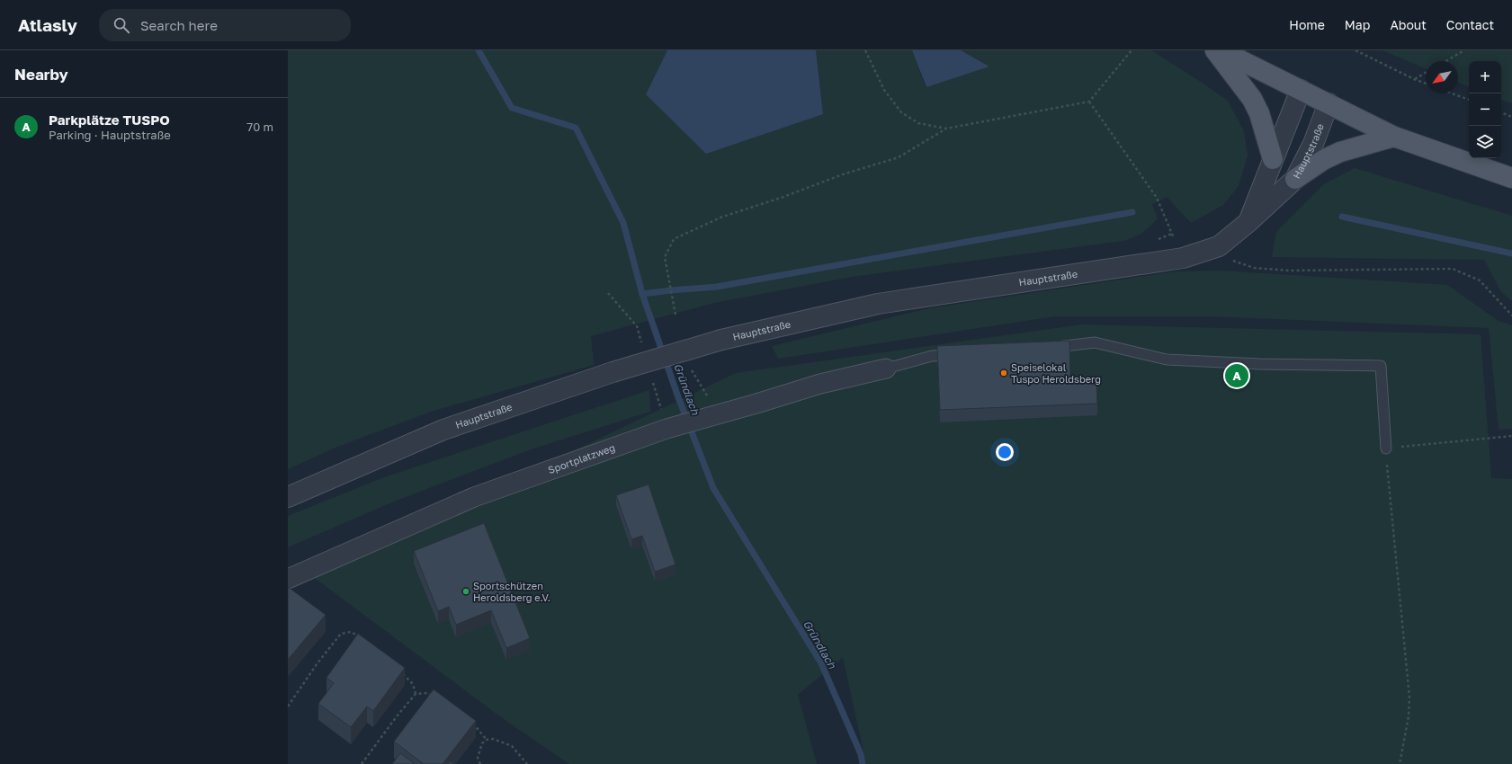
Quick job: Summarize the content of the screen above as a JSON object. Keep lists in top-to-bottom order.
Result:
{
  "streets": {
    "street": ["Hauptstraße", "Sportplatzweg"]
  },
  "water": ["Gründlach"],
  "places": ["Speiselokal Tuspo Heroldsberg", "Sportschützen Heroldsberg e.V."],
  "north": "bottom left",
  "page": {
    "header": "Atlasly",
    "search": "Search here",
    "nav": [
      "Home",
      "Map",
      "About",
      "Contact"
    ],
    "heading": "Nearby",
    "map_buttons": ["+", "−"],
    "list": [
      {
        "mark": "A",
        "name": "Parkplätze TUSPO",
        "note": "Parking · Hauptstraße",
        "value": "70 m"
      }
    ],
    "pins": "A"
  }
}
